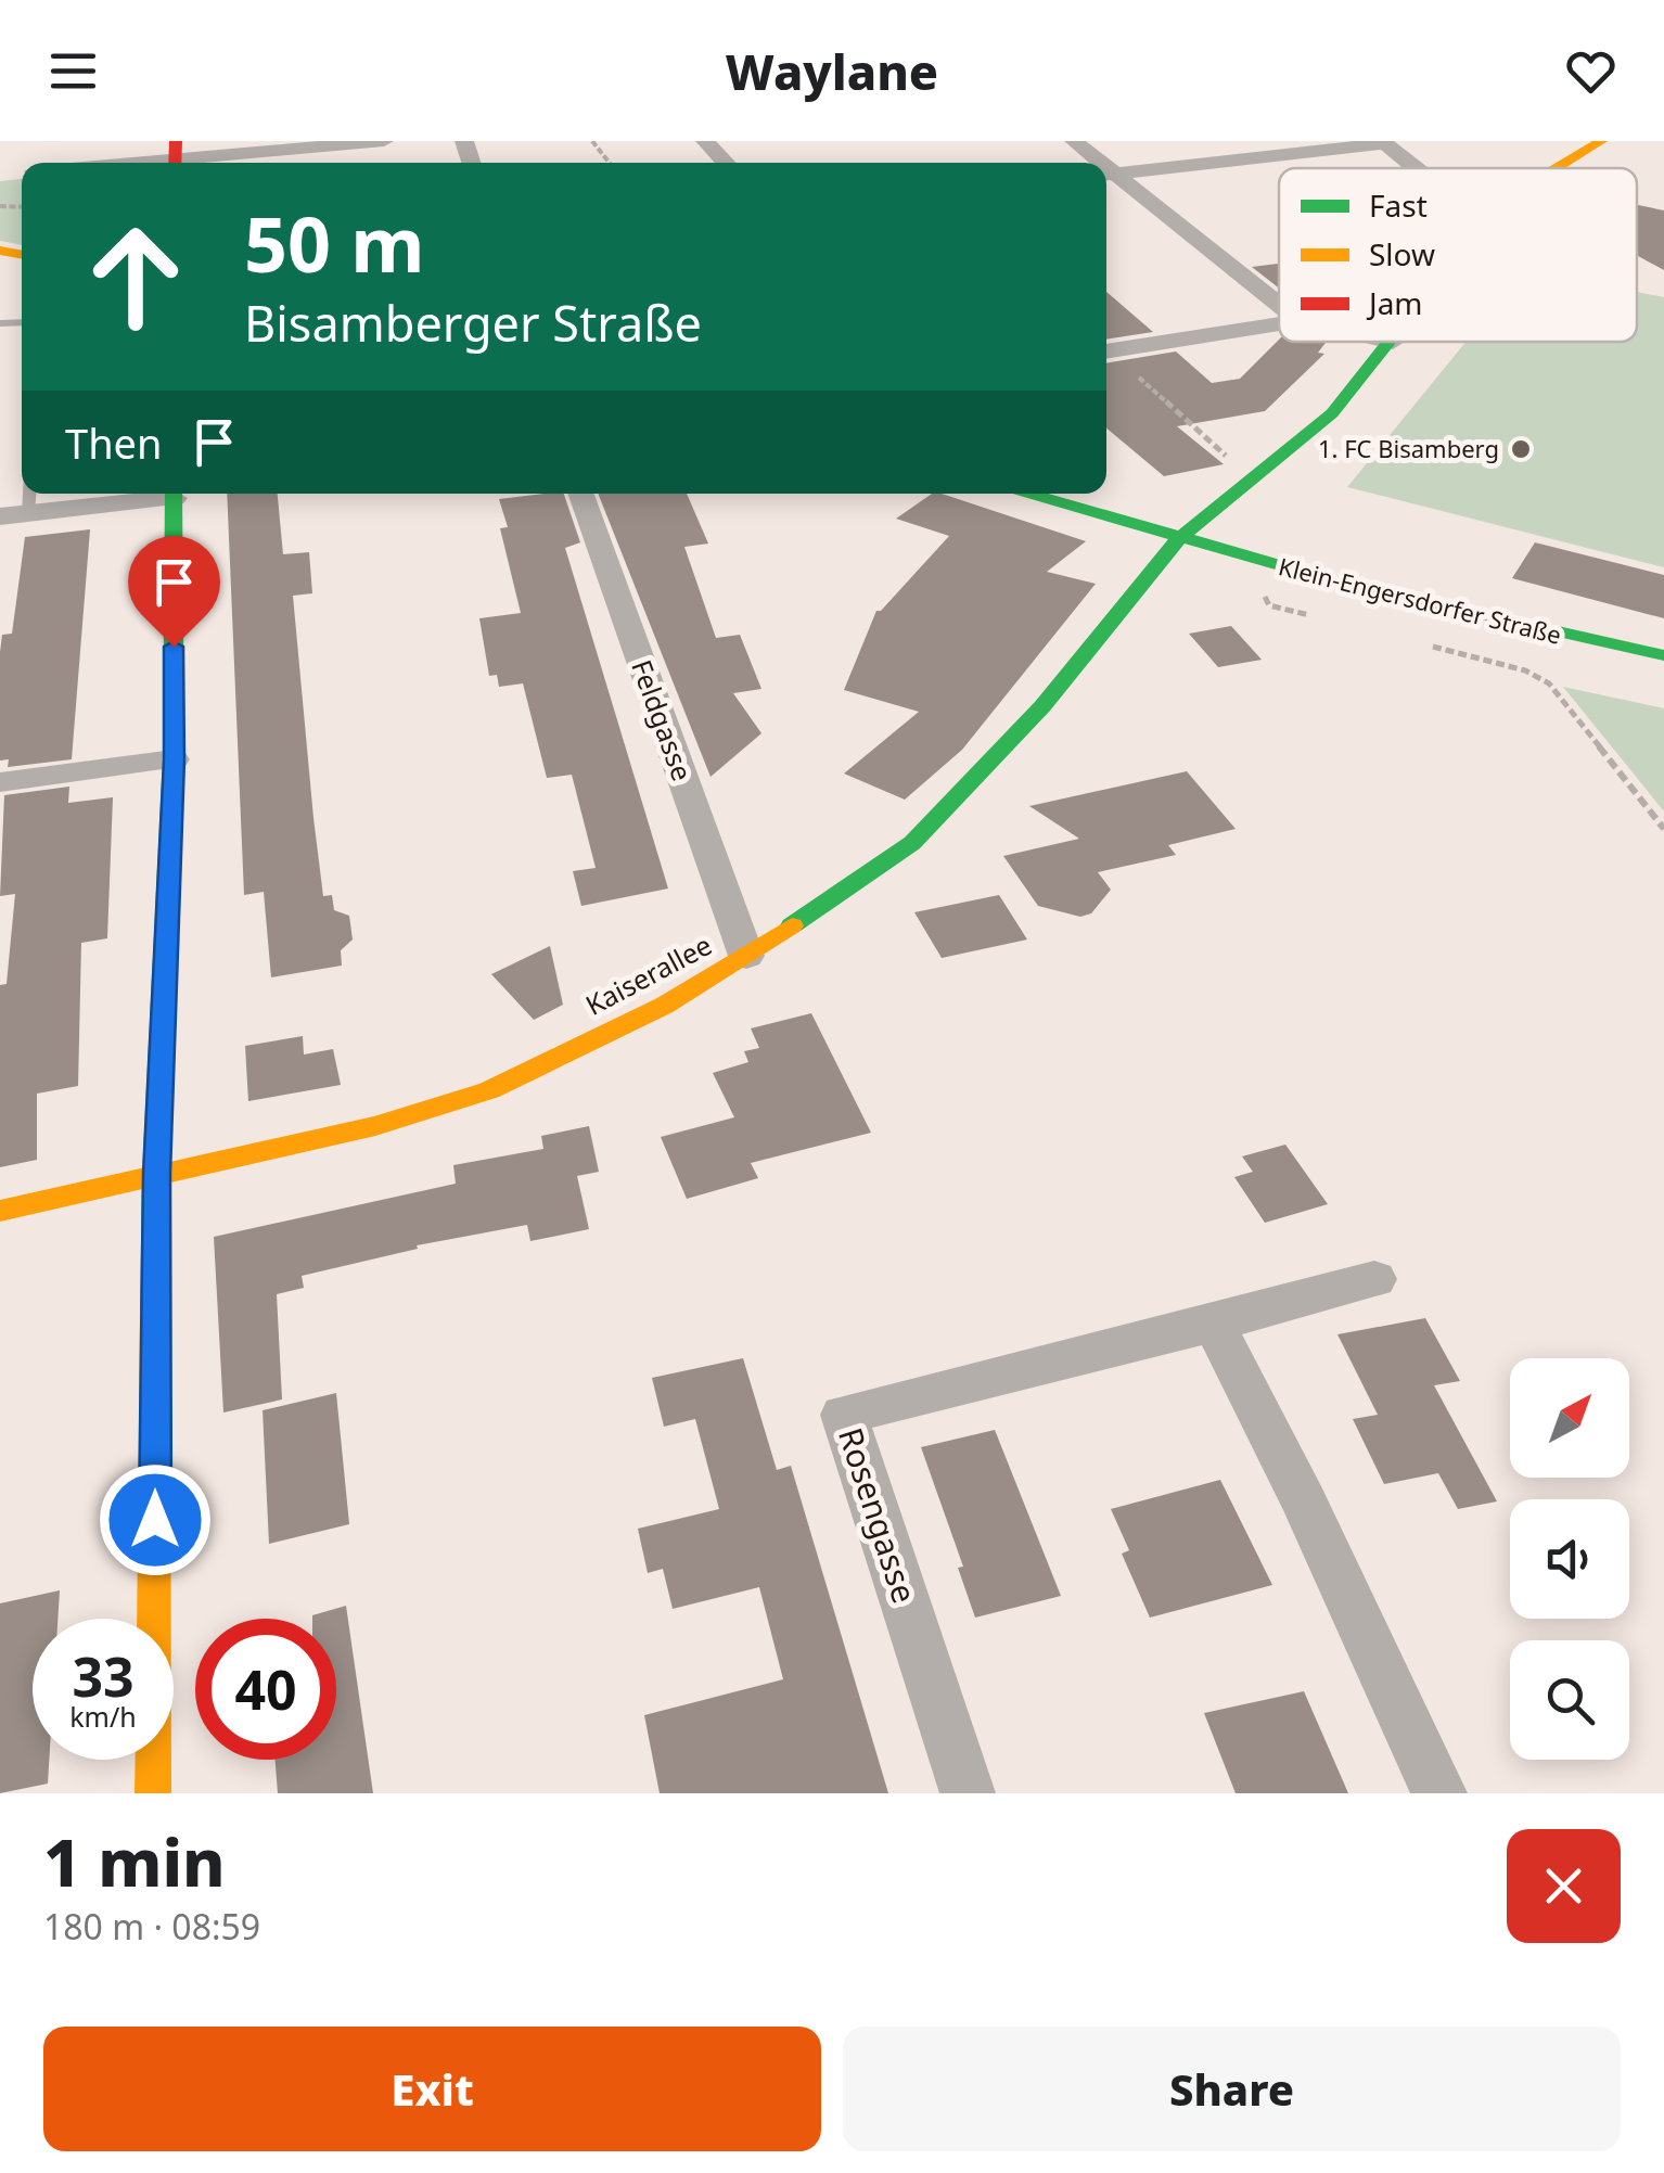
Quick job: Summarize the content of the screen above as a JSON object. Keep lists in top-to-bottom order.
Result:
{
  "streets": {
    "street": [
      "Klein-Engersdorfer Straße",
      "Feldgasse",
      "Kaiserallee",
      "Rosengasse"
    ]
  },
  "crossings": [
    ["Klein-Engersdorfer Straße", "Kaiserallee"],
    ["Feldgasse", "Kaiserallee"]
  ],
  "places": ["1. FC Bisamberg"],
  "legend": ["Fast", "Slow", "Jam"],
  "north": "top right",
  "page": {
    "header": "Waylane",
    "turn": ["50 m", "Bisamberger Straße"],
    "then": "Then",
    "speed": "33 km/h",
    "limit": "40",
    "heading": ["1 min", "180 m · 08:59"],
    "buttons": ["Exit", "Share"]
  }
}
